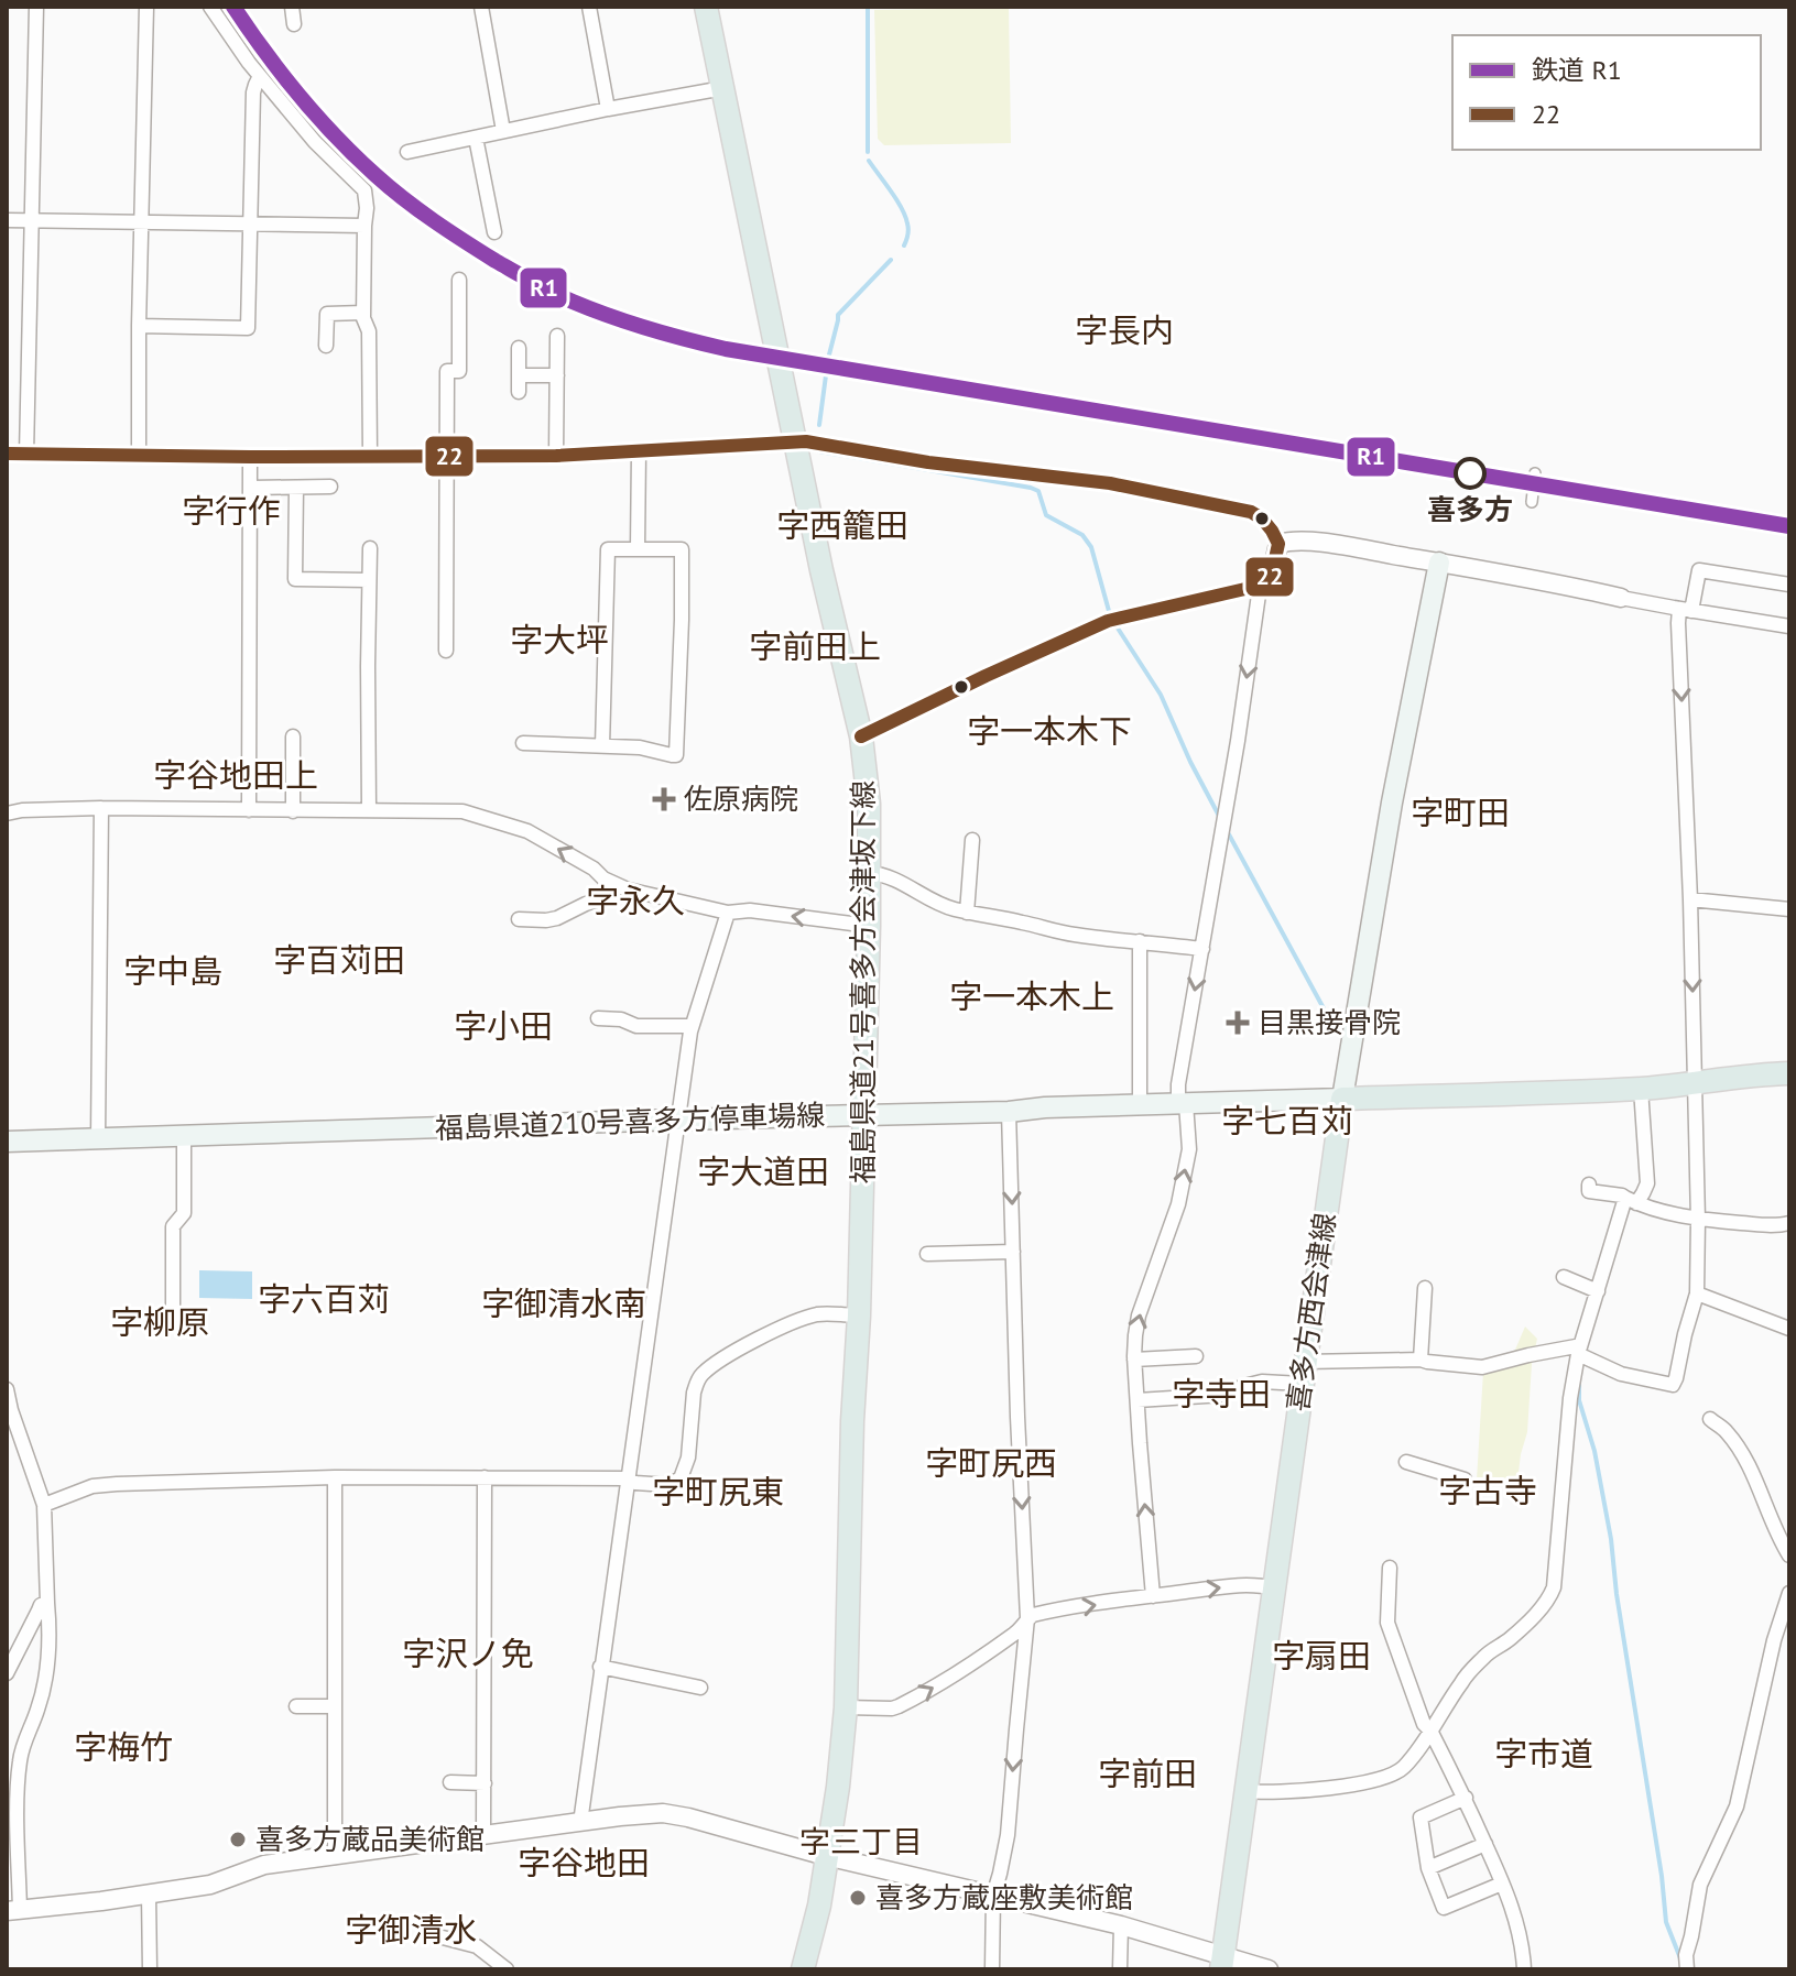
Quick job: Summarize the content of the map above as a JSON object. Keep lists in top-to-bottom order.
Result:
{
  "streets": {
    "main road": ["福島県道21号喜多方会津坂下線", "福島県道210号喜多方停車場線", "喜多方西会津線"]
  },
  "crossings": [
    ["福島県道21号喜多方会津坂下線", "福島県道210号喜多方停車場線"],
    ["福島県道210号喜多方停車場線", "喜多方西会津線"]
  ],
  "districts": [
    "字長内",
    "字行作",
    "字西籠田",
    "字大坪",
    "字前田上",
    "字一本木下",
    "字谷地田上",
    "字町田",
    "字永久",
    "字百苅田",
    "字中島",
    "字一本木上",
    "字小田",
    "字七百苅",
    "字大道田",
    "字六百苅",
    "字御清水南",
    "字柳原",
    "字寺田",
    "字町尻西",
    "字古寺",
    "字町尻東",
    "字沢ノ免",
    "字扇田",
    "字梅竹",
    "字市道",
    "字前田",
    "字三丁目",
    "字谷地田",
    "字御清水"
  ],
  "places": {
    "other": ["喜多方", "喜多方蔵品美術館", "喜多方蔵座敷美術館"],
    "health": ["佐原病院", "目黒接骨院"]
  },
  "lines": ["rail line R1", "transit line 22"],
  "legend": ["鉄道 R1", "22"]
}
